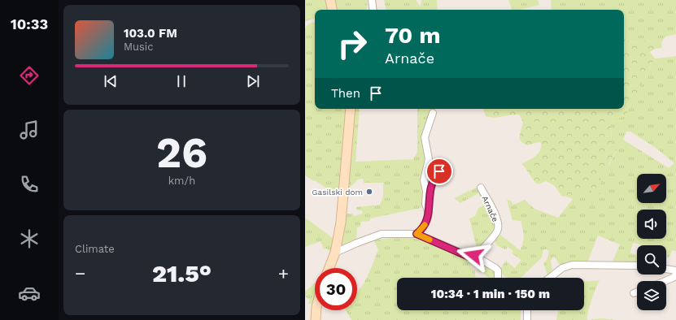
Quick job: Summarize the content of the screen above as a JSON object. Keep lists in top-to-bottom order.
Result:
{
  "streets": {
    "street": ["Arnače"]
  },
  "places": ["Gasilski dom"],
  "north": "top right",
  "page": {
    "tabs": "10:33",
    "turn": ["70 m", "Arnače"],
    "song": ["103.0 FM", "Music"],
    "then": "Then",
    "tile": [
      ["26", "km/h"],
      "Climate"
    ],
    "heat": ["−", "21.5°", "+"],
    "limit": "30",
    "trip": "10:34 · 1 min · 150 m"
  }
}
